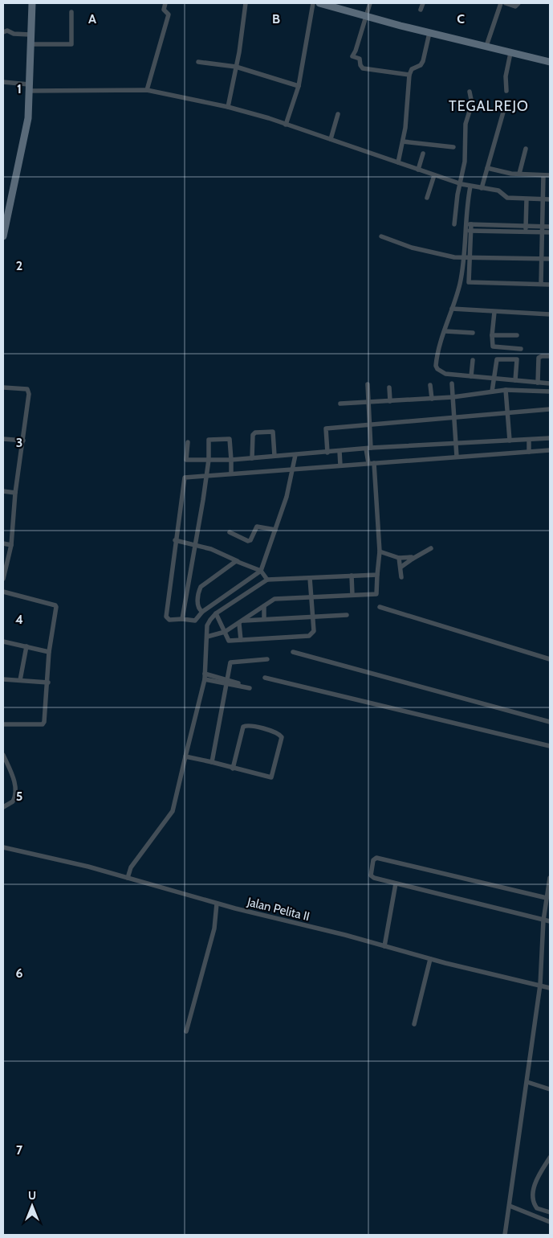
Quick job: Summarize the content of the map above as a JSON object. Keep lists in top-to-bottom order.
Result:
{
  "streets": {
    "street": ["Jalan Pelita II"]
  },
  "districts": ["TEGALREJO"],
  "north": "top",
  "grid": {
    "columns": ["A", "B", "C"],
    "rows": [
      "1",
      "2",
      "3",
      "4",
      "5",
      "6",
      "7"
    ]
  }
}
